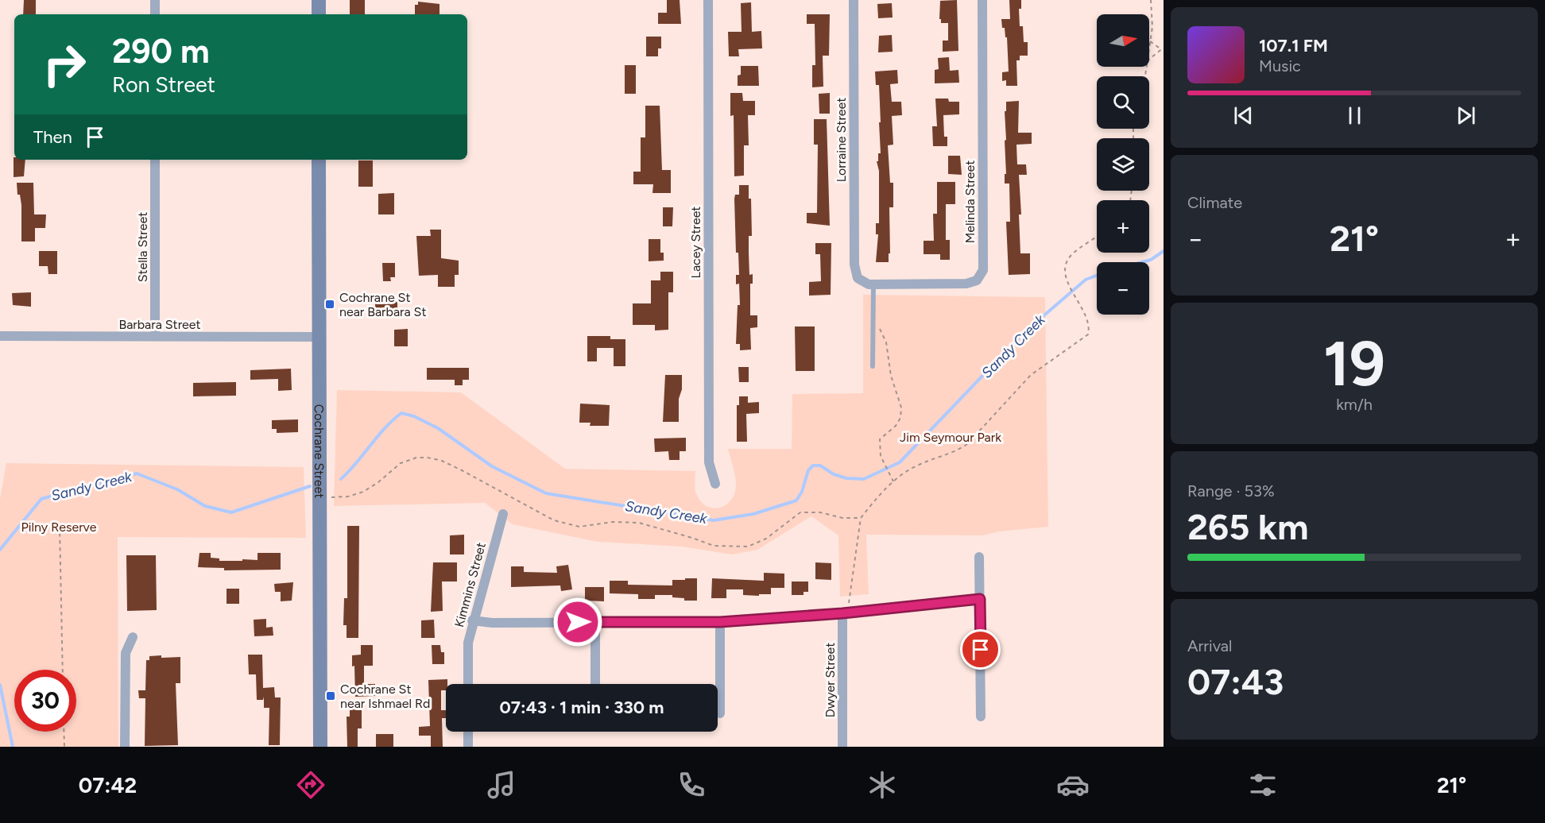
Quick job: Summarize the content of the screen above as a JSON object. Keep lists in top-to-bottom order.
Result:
{
  "streets": {
    "street": [
      "Lorraine Street",
      "Melinda Street",
      "Lacey Street",
      "Stella Street",
      "Barbara Street",
      "Cochrane Street",
      "Kimmins Street",
      "Dwyer Street"
    ]
  },
  "crossings": [
    ["Lorraine Street", "Melinda Street"],
    ["Stella Street", "Barbara Street"],
    ["Barbara Street", "Cochrane Street"]
  ],
  "water": ["Sandy Creek"],
  "parks": ["Jim Seymour Park", "Pilny Reserve"],
  "places": {
    "transit": ["Cochrane St near Barbara St", "Cochrane St near Ishmael Rd"]
  },
  "north": "right",
  "page": {
    "map_buttons": ["+", "−"],
    "turn": ["290 m", "Ron Street"],
    "song": ["107.1 FM", "Music"],
    "then": "Then",
    "tile": [
      "Climate",
      ["19", "km/h"],
      ["Range · 53%", "265 km"],
      ["Arrival", "07:43"]
    ],
    "heat": ["−", "21°", "+"],
    "limit": "30",
    "trip": "07:43 · 1 min · 330 m",
    "tabs": ["07:42", "21°"]
  }
}
